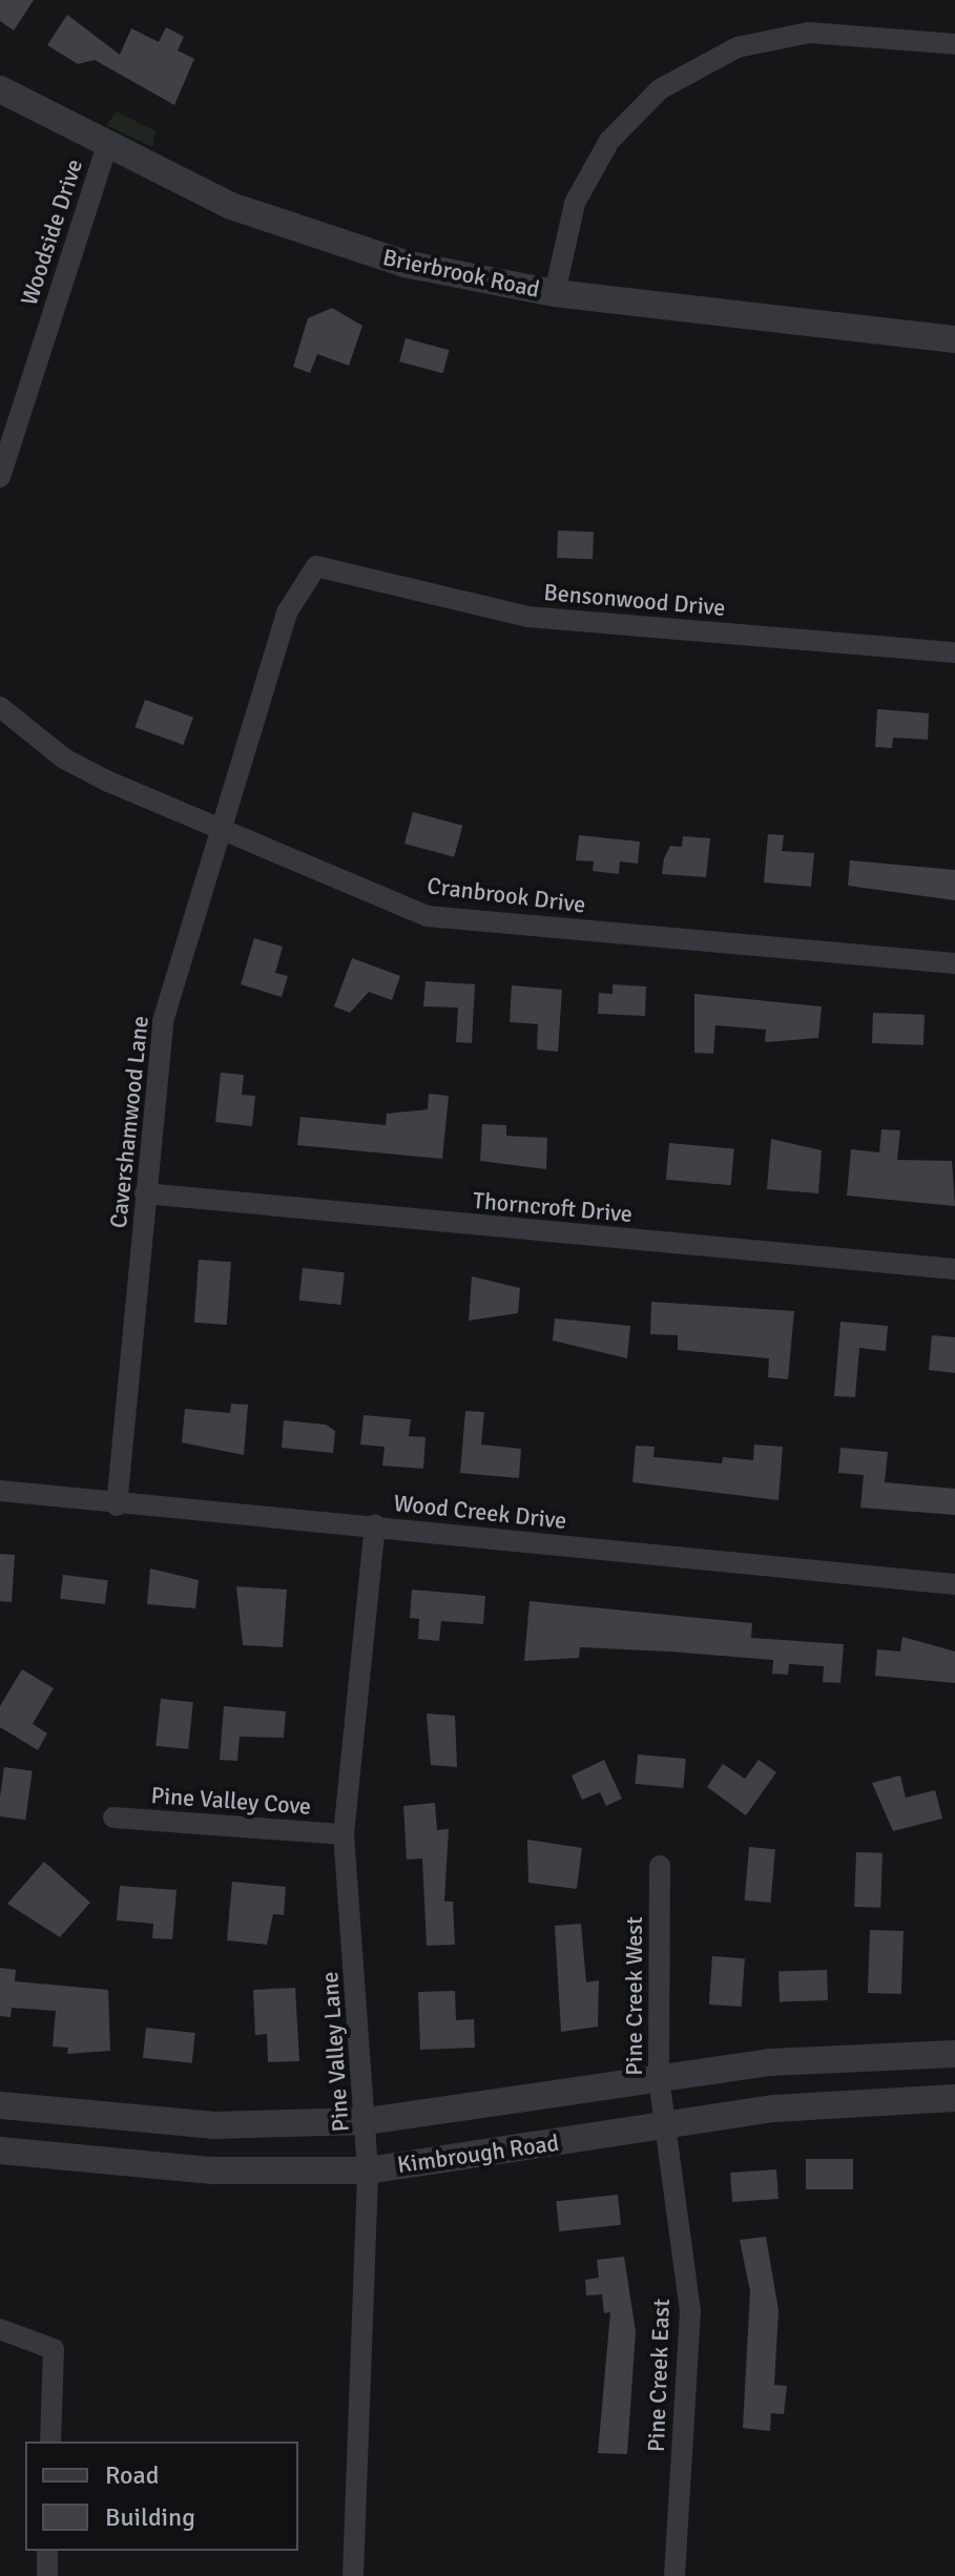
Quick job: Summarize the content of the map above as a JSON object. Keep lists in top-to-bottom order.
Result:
{
  "streets": {
    "street": [
      "Woodside Drive",
      "Brierbrook Road",
      "Bensonwood Drive",
      "Cranbrook Drive",
      "Cavershamwood Lane",
      "Thorncroft Drive",
      "Wood Creek Drive",
      "Pine Valley Cove",
      "Pine Creek West",
      "Pine Valley Lane",
      "Kimbrough Road",
      "Pine Creek East"
    ]
  },
  "crossings": [
    ["Woodside Drive", "Brierbrook Road"],
    ["Bensonwood Drive", "Cavershamwood Lane"],
    ["Cranbrook Drive", "Cavershamwood Lane"],
    ["Cavershamwood Lane", "Thorncroft Drive"],
    ["Cavershamwood Lane", "Wood Creek Drive"],
    ["Wood Creek Drive", "Pine Valley Lane"],
    ["Pine Valley Cove", "Pine Valley Lane"],
    ["Pine Creek West", "Kimbrough Road"],
    ["Pine Creek West", "Pine Creek East"],
    ["Pine Valley Lane", "Kimbrough Road"],
    ["Kimbrough Road", "Pine Creek East"]
  ],
  "legend": ["Road", "Building"]
}
